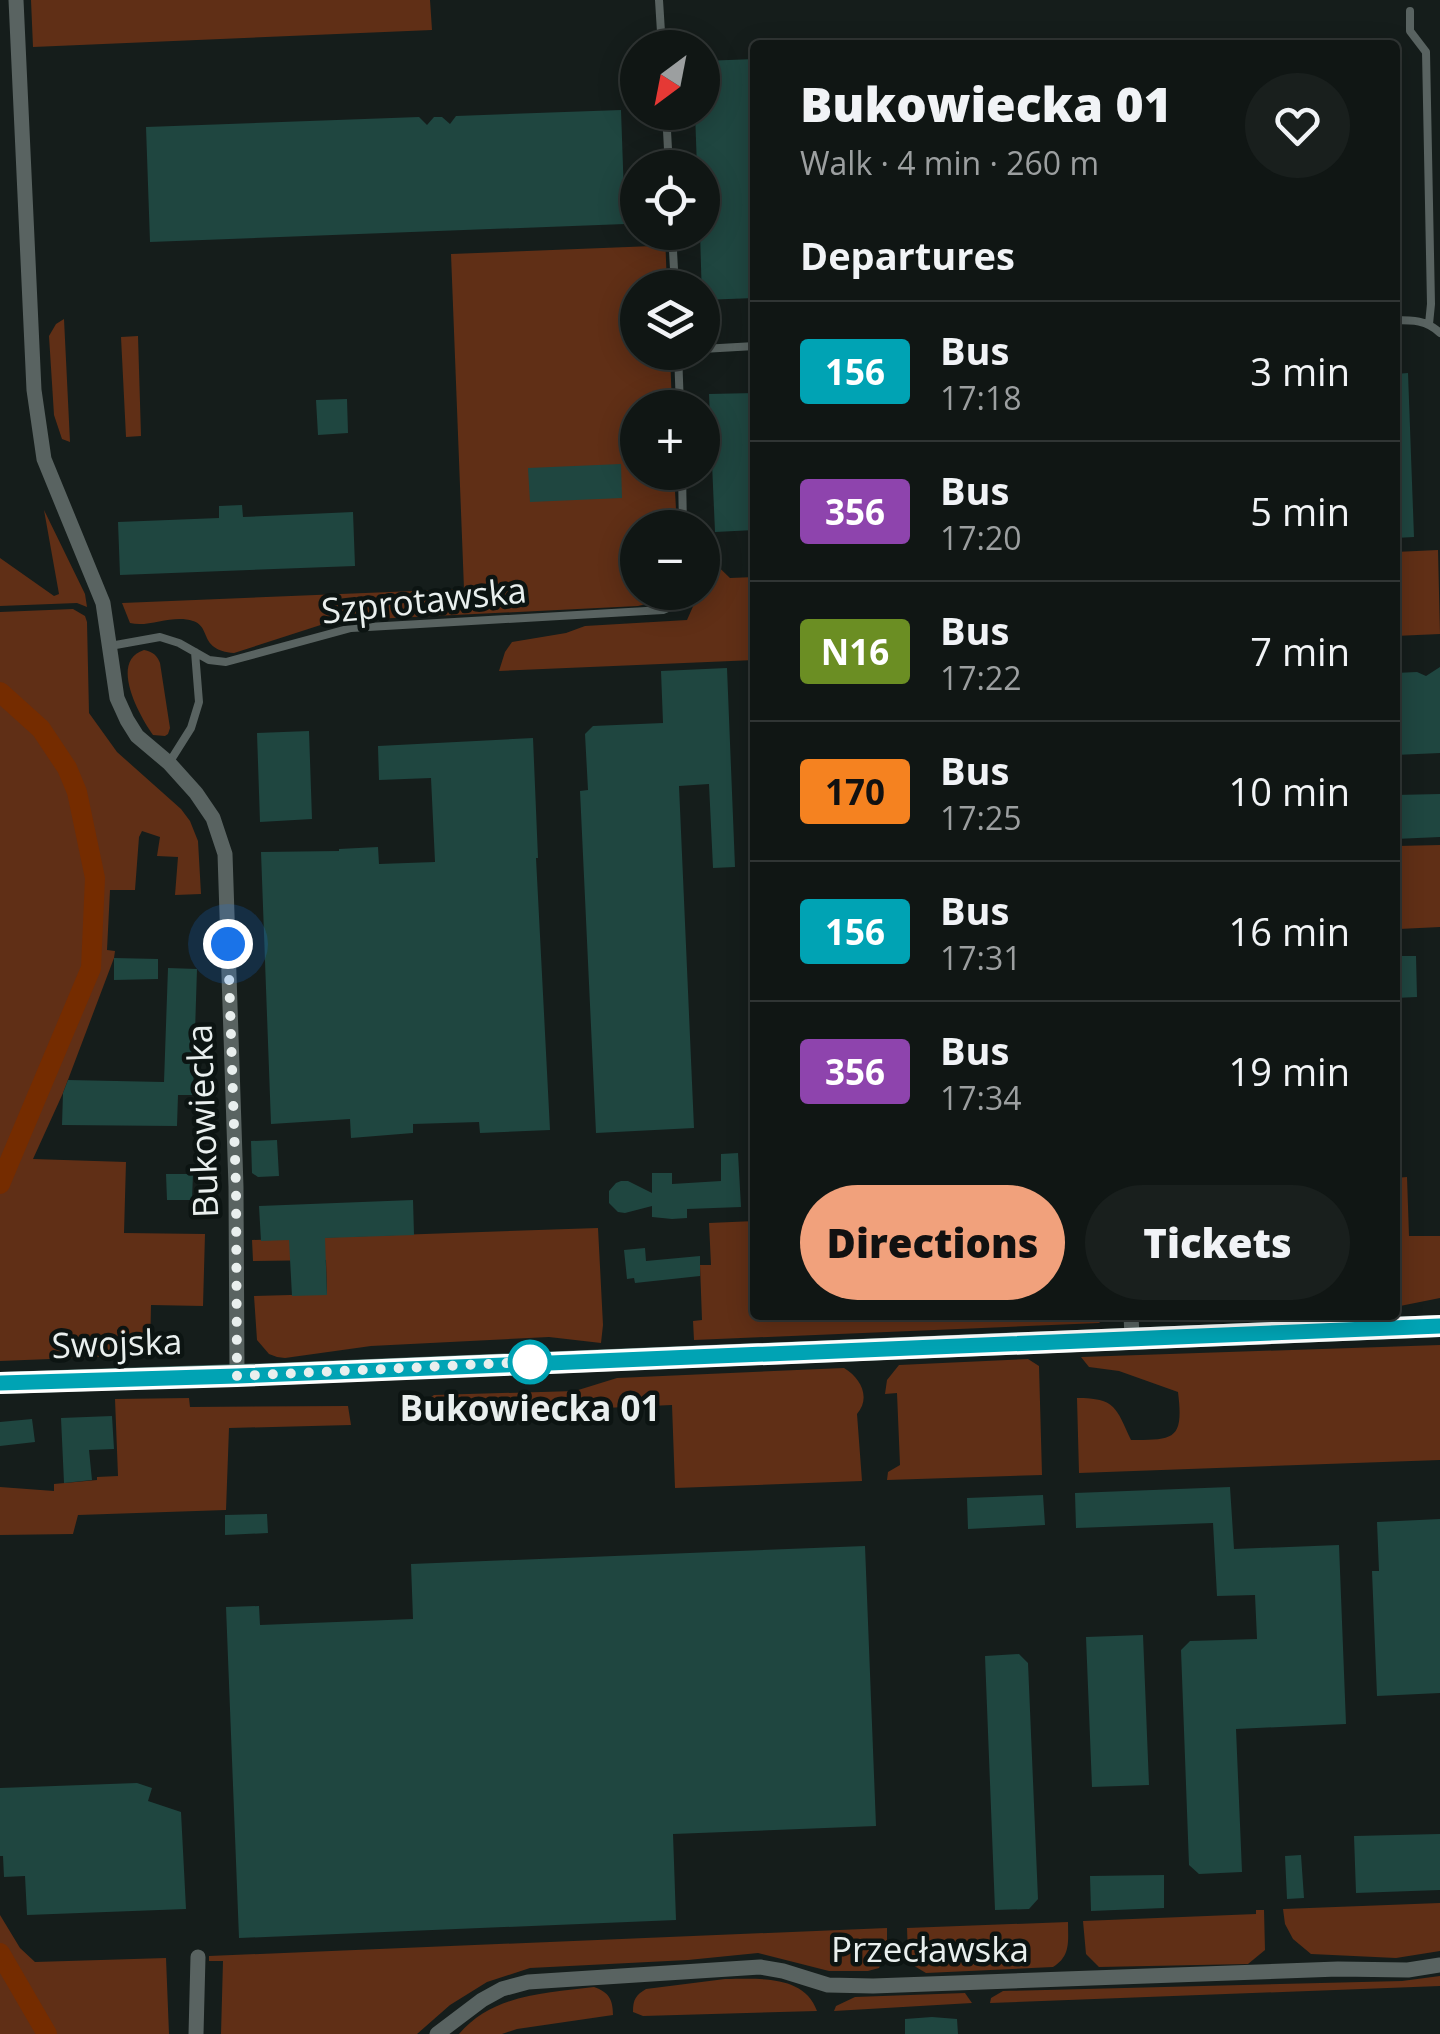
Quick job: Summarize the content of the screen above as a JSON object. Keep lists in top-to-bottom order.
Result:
{
  "streets": {
    "street": ["Bukowiecka", "Swojska", "Przecławska"],
    "lane": ["Szprotawska"]
  },
  "crossings": [
    ["Szprotawska", "Bukowiecka"],
    ["Bukowiecka", "Swojska"]
  ],
  "places": ["Bukowiecka 01"],
  "lines": ["bus line 156"],
  "north": "bottom left",
  "page": {
    "map_buttons": ["+", "−"],
    "heading": [
      ["Bukowiecka 01", "Walk · 4 min · 260 m"],
      "Departures"
    ],
    "list": [
      {
        "mark": "156",
        "name": "Bus",
        "note": "17:18",
        "value": "3 min"
      },
      {
        "mark": "356",
        "name": "Bus",
        "note": "17:20",
        "value": "5 min"
      },
      {
        "mark": "N16",
        "name": "Bus",
        "note": "17:22",
        "value": "7 min"
      },
      {
        "mark": "170",
        "name": "Bus",
        "note": "17:25",
        "value": "10 min"
      },
      {
        "mark": "156",
        "name": "Bus",
        "note": "17:31",
        "value": "16 min"
      },
      {
        "mark": "356",
        "name": "Bus",
        "note": "17:34",
        "value": "19 min"
      }
    ],
    "buttons": ["Directions", "Tickets"]
  }
}
